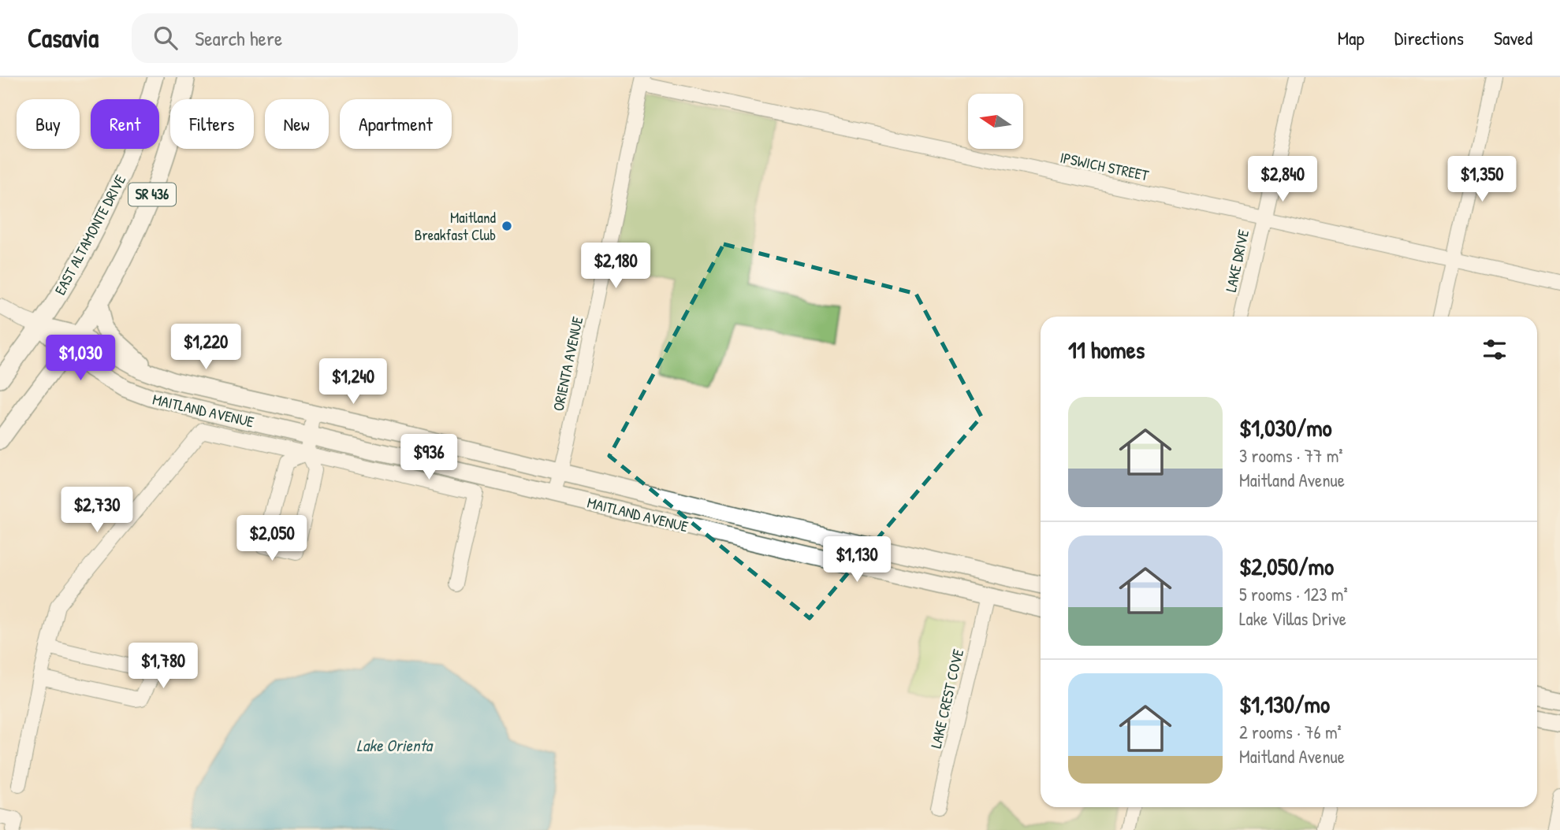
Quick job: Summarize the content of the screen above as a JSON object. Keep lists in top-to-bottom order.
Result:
{
  "streets": {
    "main road": ["SR 436", "EAST ALTAMONTE DRIVE", "MAITLAND AVENUE"],
    "street": [
      "IPSWICH STREET",
      "LAKE DRIVE",
      "ORIENTA AVENUE",
      "LAKE CREST COVE"
    ]
  },
  "crossings": [
    ["IPSWICH STREET", "LAKE DRIVE"],
    ["IPSWICH STREET", "ORIENTA AVENUE"],
    ["SR 436", "MAITLAND AVENUE"],
    ["EAST ALTAMONTE DRIVE", "MAITLAND AVENUE"],
    ["ORIENTA AVENUE", "MAITLAND AVENUE"],
    ["MAITLAND AVENUE", "LAKE CREST COVE"]
  ],
  "water": ["Lake Orienta"],
  "places": ["Maitland Breakfast Club"],
  "north": "left",
  "page": {
    "header": "Casavia",
    "search": "Search here",
    "nav": ["Map", "Directions", "Saved"],
    "chip": [
      "Buy",
      "Rent",
      "Filters",
      "New",
      "Apartment"
    ],
    "price": [
      "$2,840",
      "$1,350",
      "$2,180",
      "$1,220",
      "$1,030",
      "$1,240",
      "$936",
      "$2,730",
      "$2,050",
      "$1,130",
      "$1,780"
    ],
    "heading": "11 homes",
    "list": [
      {
        "name": "$1,030/mo",
        "note": "3 rooms · 77 m² · Maitland Avenue"
      },
      {
        "name": "$2,050/mo",
        "note": "5 rooms · 123 m² · Lake Villas Drive"
      },
      {
        "name": "$1,130/mo",
        "note": "2 rooms · 76 m² · Maitland Avenue"
      }
    ]
  }
}
